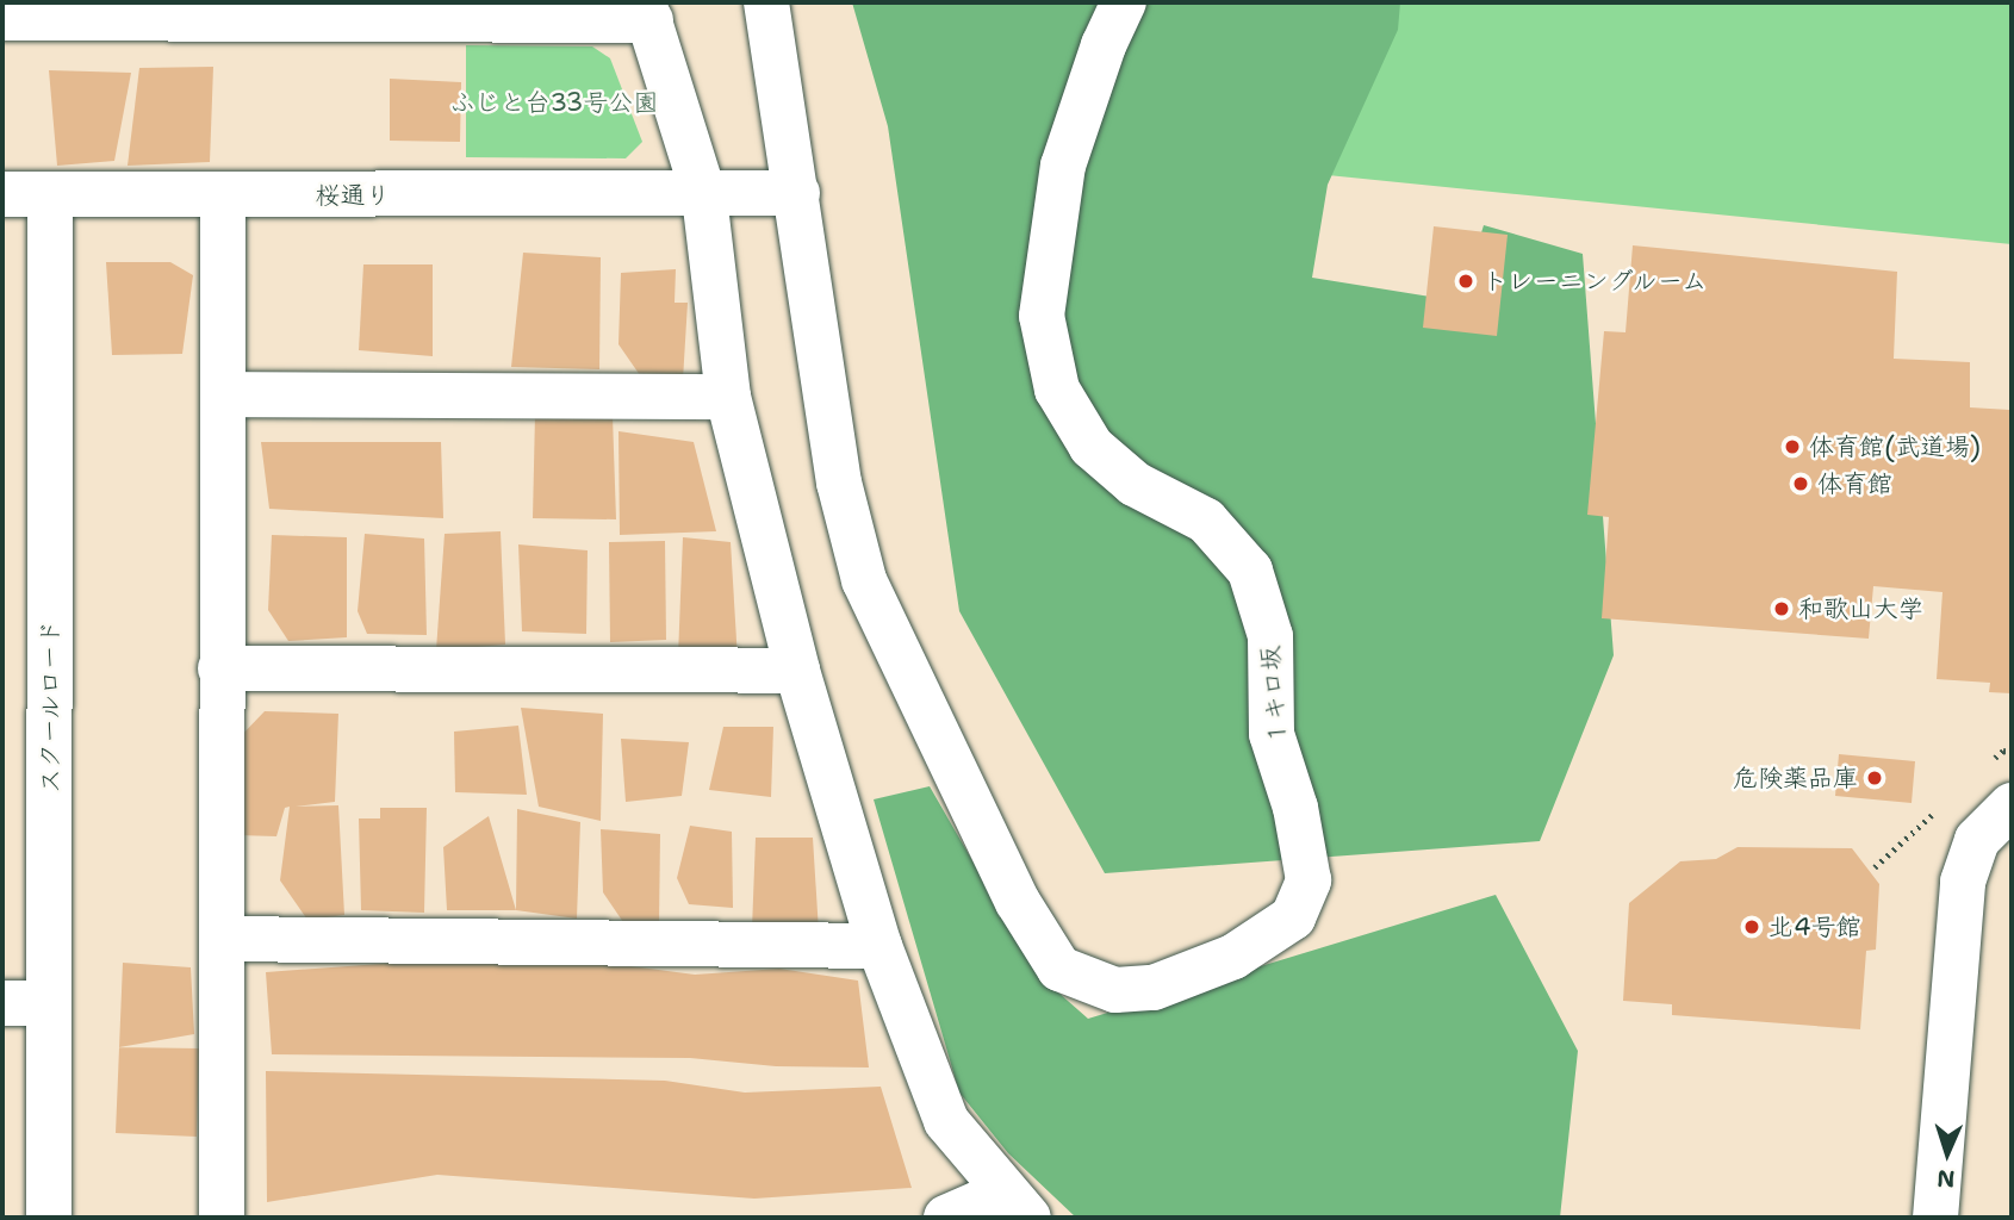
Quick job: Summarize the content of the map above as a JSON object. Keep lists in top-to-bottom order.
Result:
{
  "streets": {
    "street": ["桜通り", "１キロ坂", "スクールロード"]
  },
  "crossings": [
    ["桜通り", "１キロ坂"],
    ["桜通り", "スクールロード"]
  ],
  "parks": ["ふじと台33号公園"],
  "places": [
    "トレーニングルーム",
    "体育館(武道場)",
    "体育館",
    "和歌山大学",
    "危険薬品庫",
    "北4号館"
  ],
  "north": "bottom"
}
